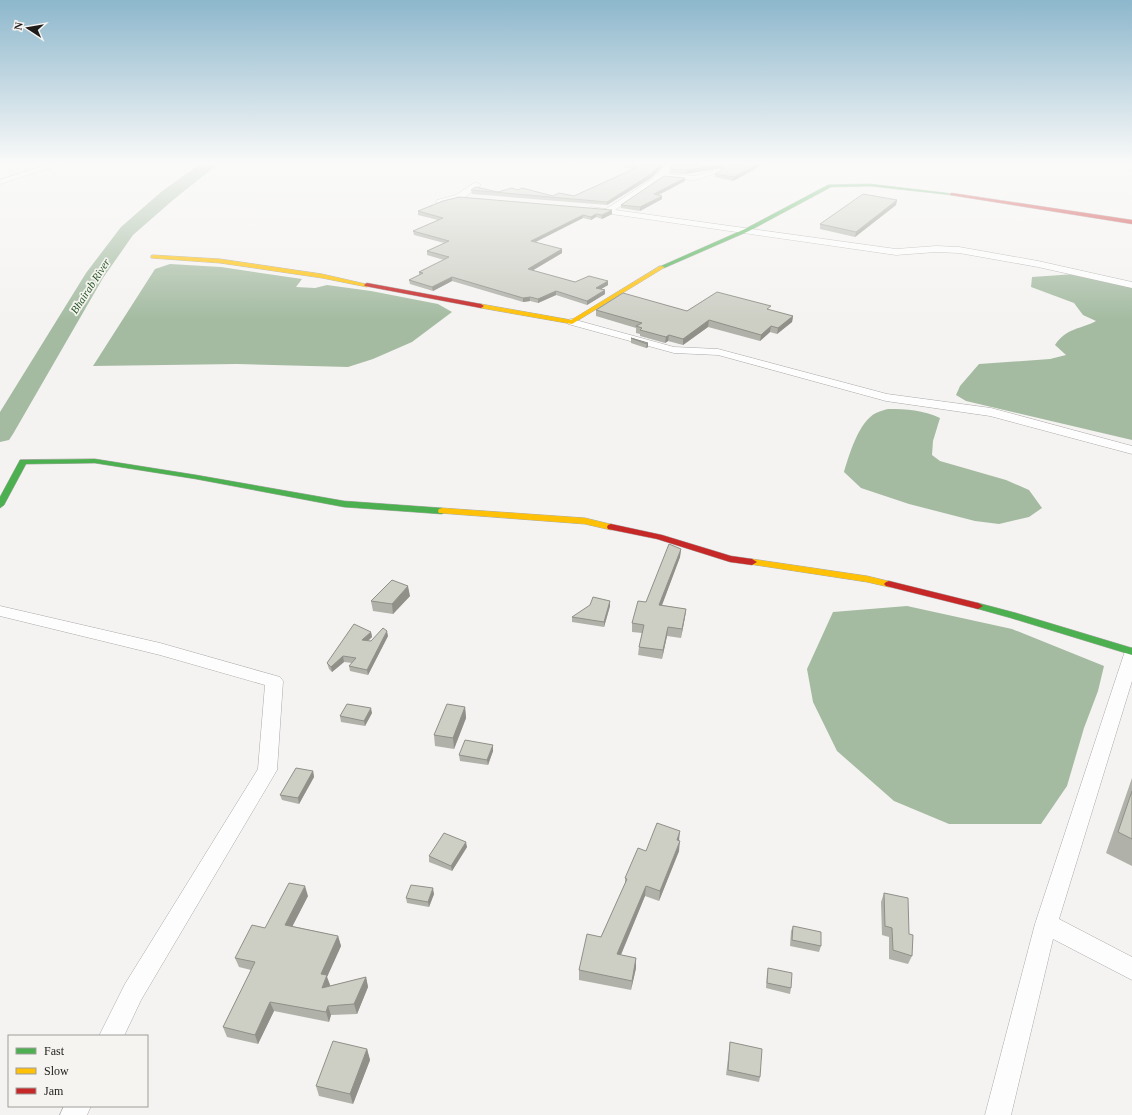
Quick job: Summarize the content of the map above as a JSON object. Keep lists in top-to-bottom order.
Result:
{
  "water": ["Bhairab River"],
  "legend": ["Fast", "Slow", "Jam"],
  "north": "left"
}
